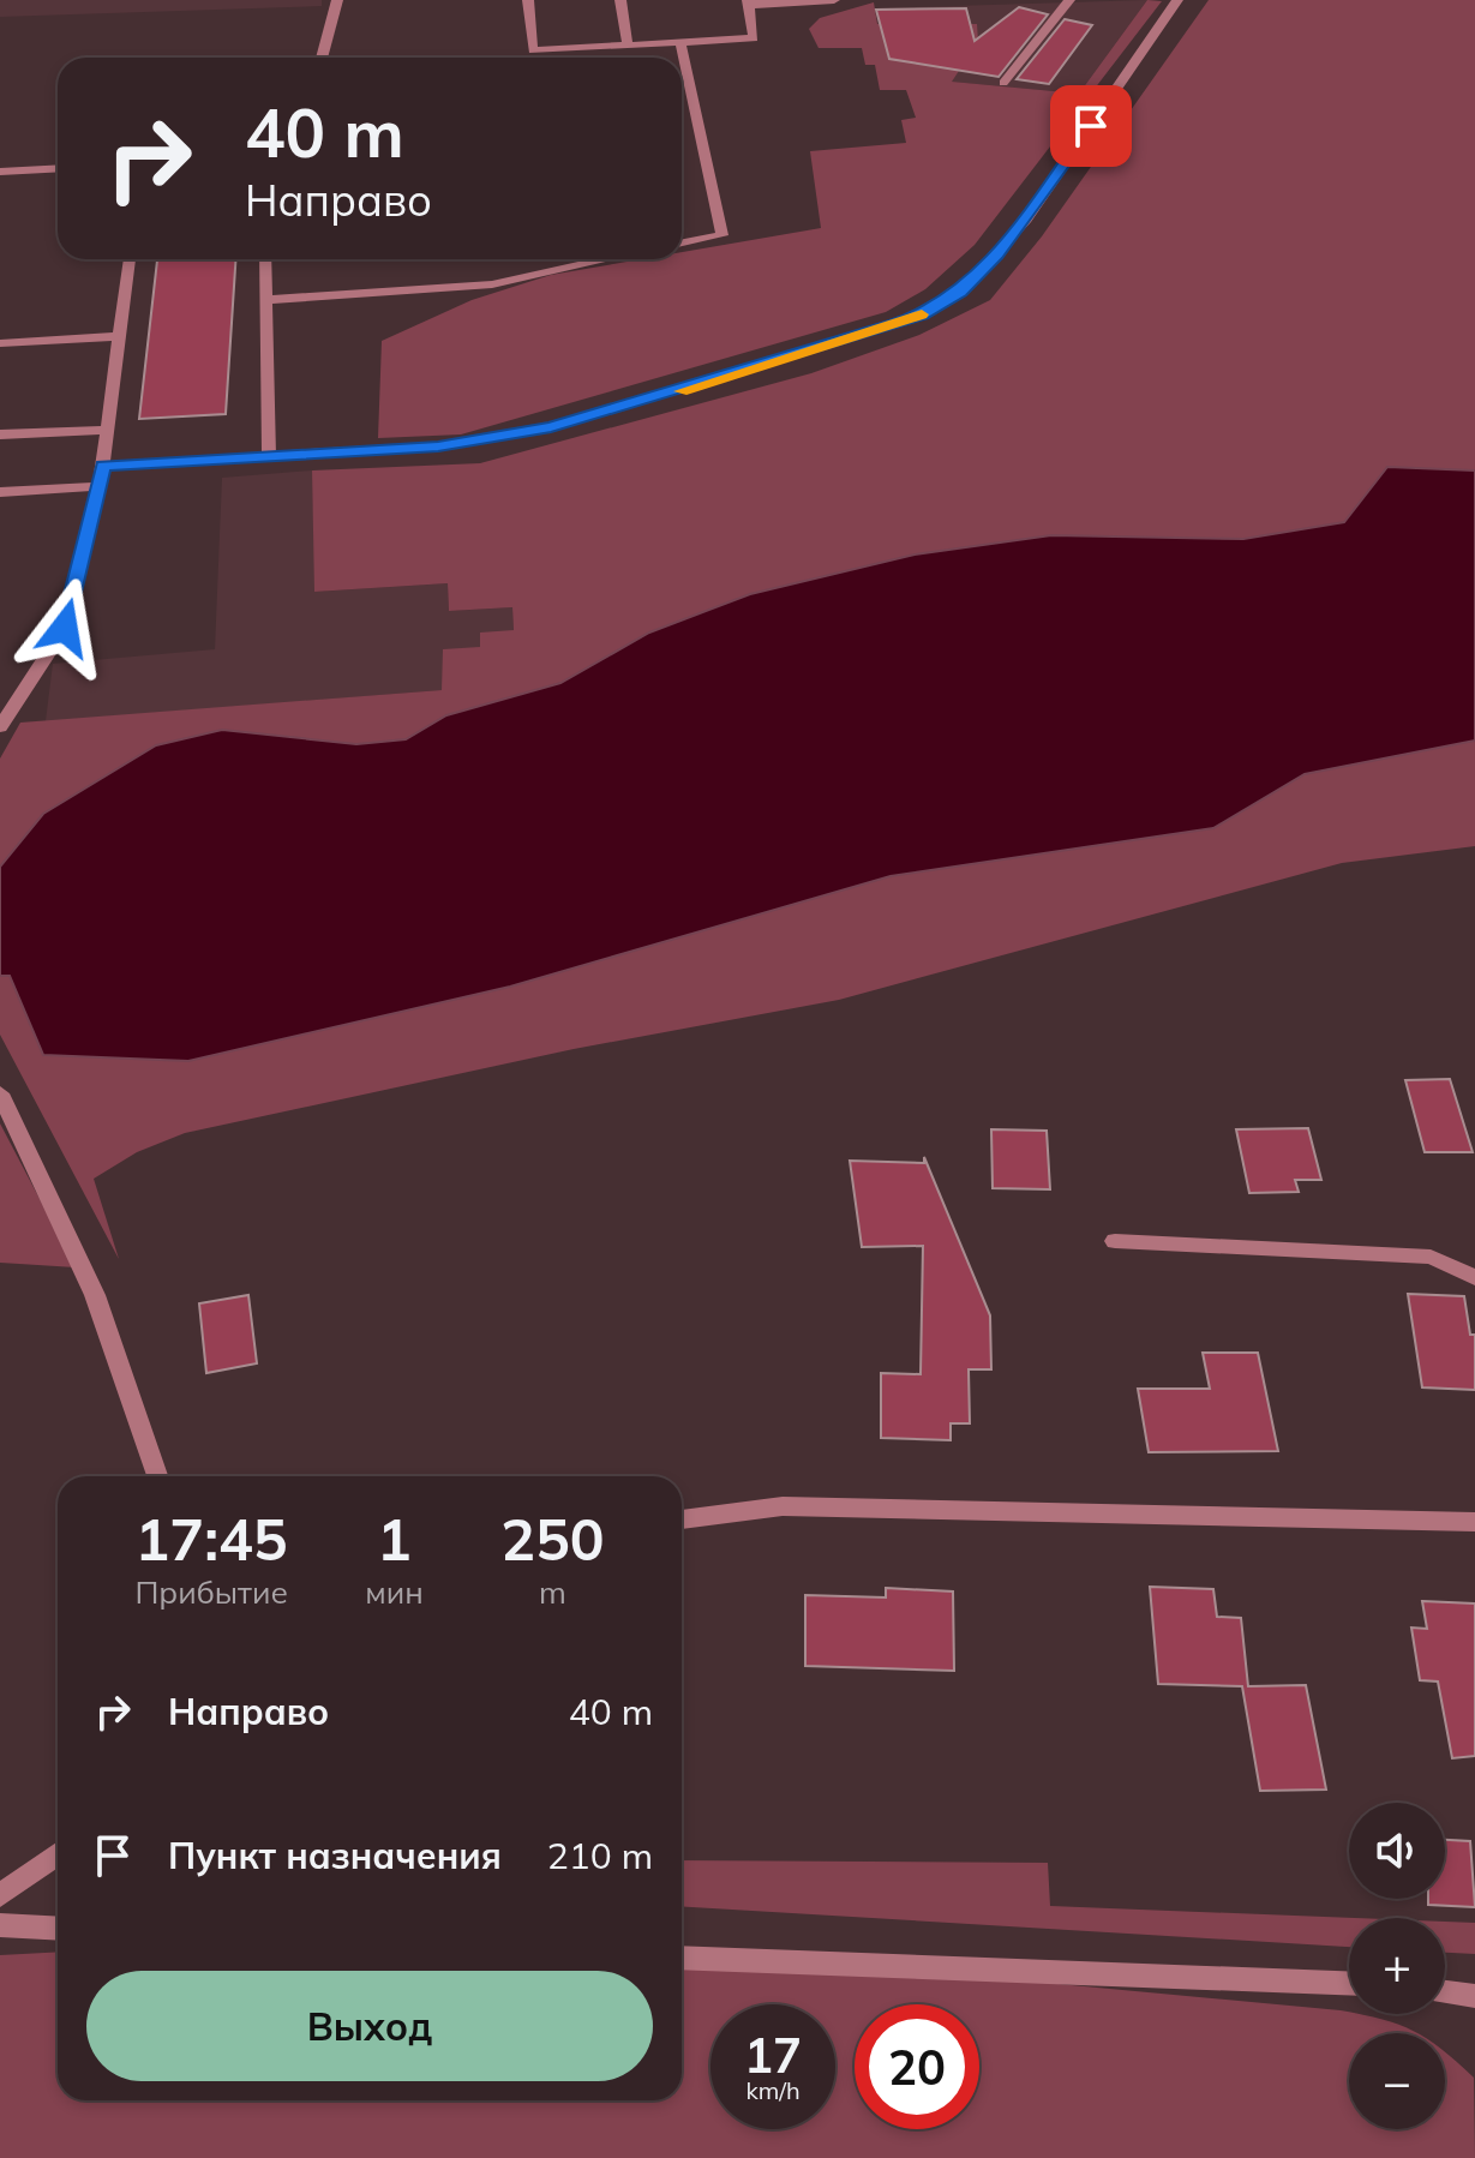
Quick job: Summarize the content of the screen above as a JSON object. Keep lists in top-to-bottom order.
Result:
{
  "page": {
    "turn": ["40 m", "Направо"],
    "eta": [
      "17:45",
      "Прибытие",
      "1",
      "мин",
      "250",
      "m"
    ],
    "list": [
      {
        "name": "Направо",
        "value": "40 m"
      },
      {
        "name": "Пункт назначения",
        "value": "210 m"
      }
    ],
    "map_buttons": ["+", "−"],
    "buttons": "Выход",
    "speed": "17 km/h",
    "limit": "20"
  }
}
